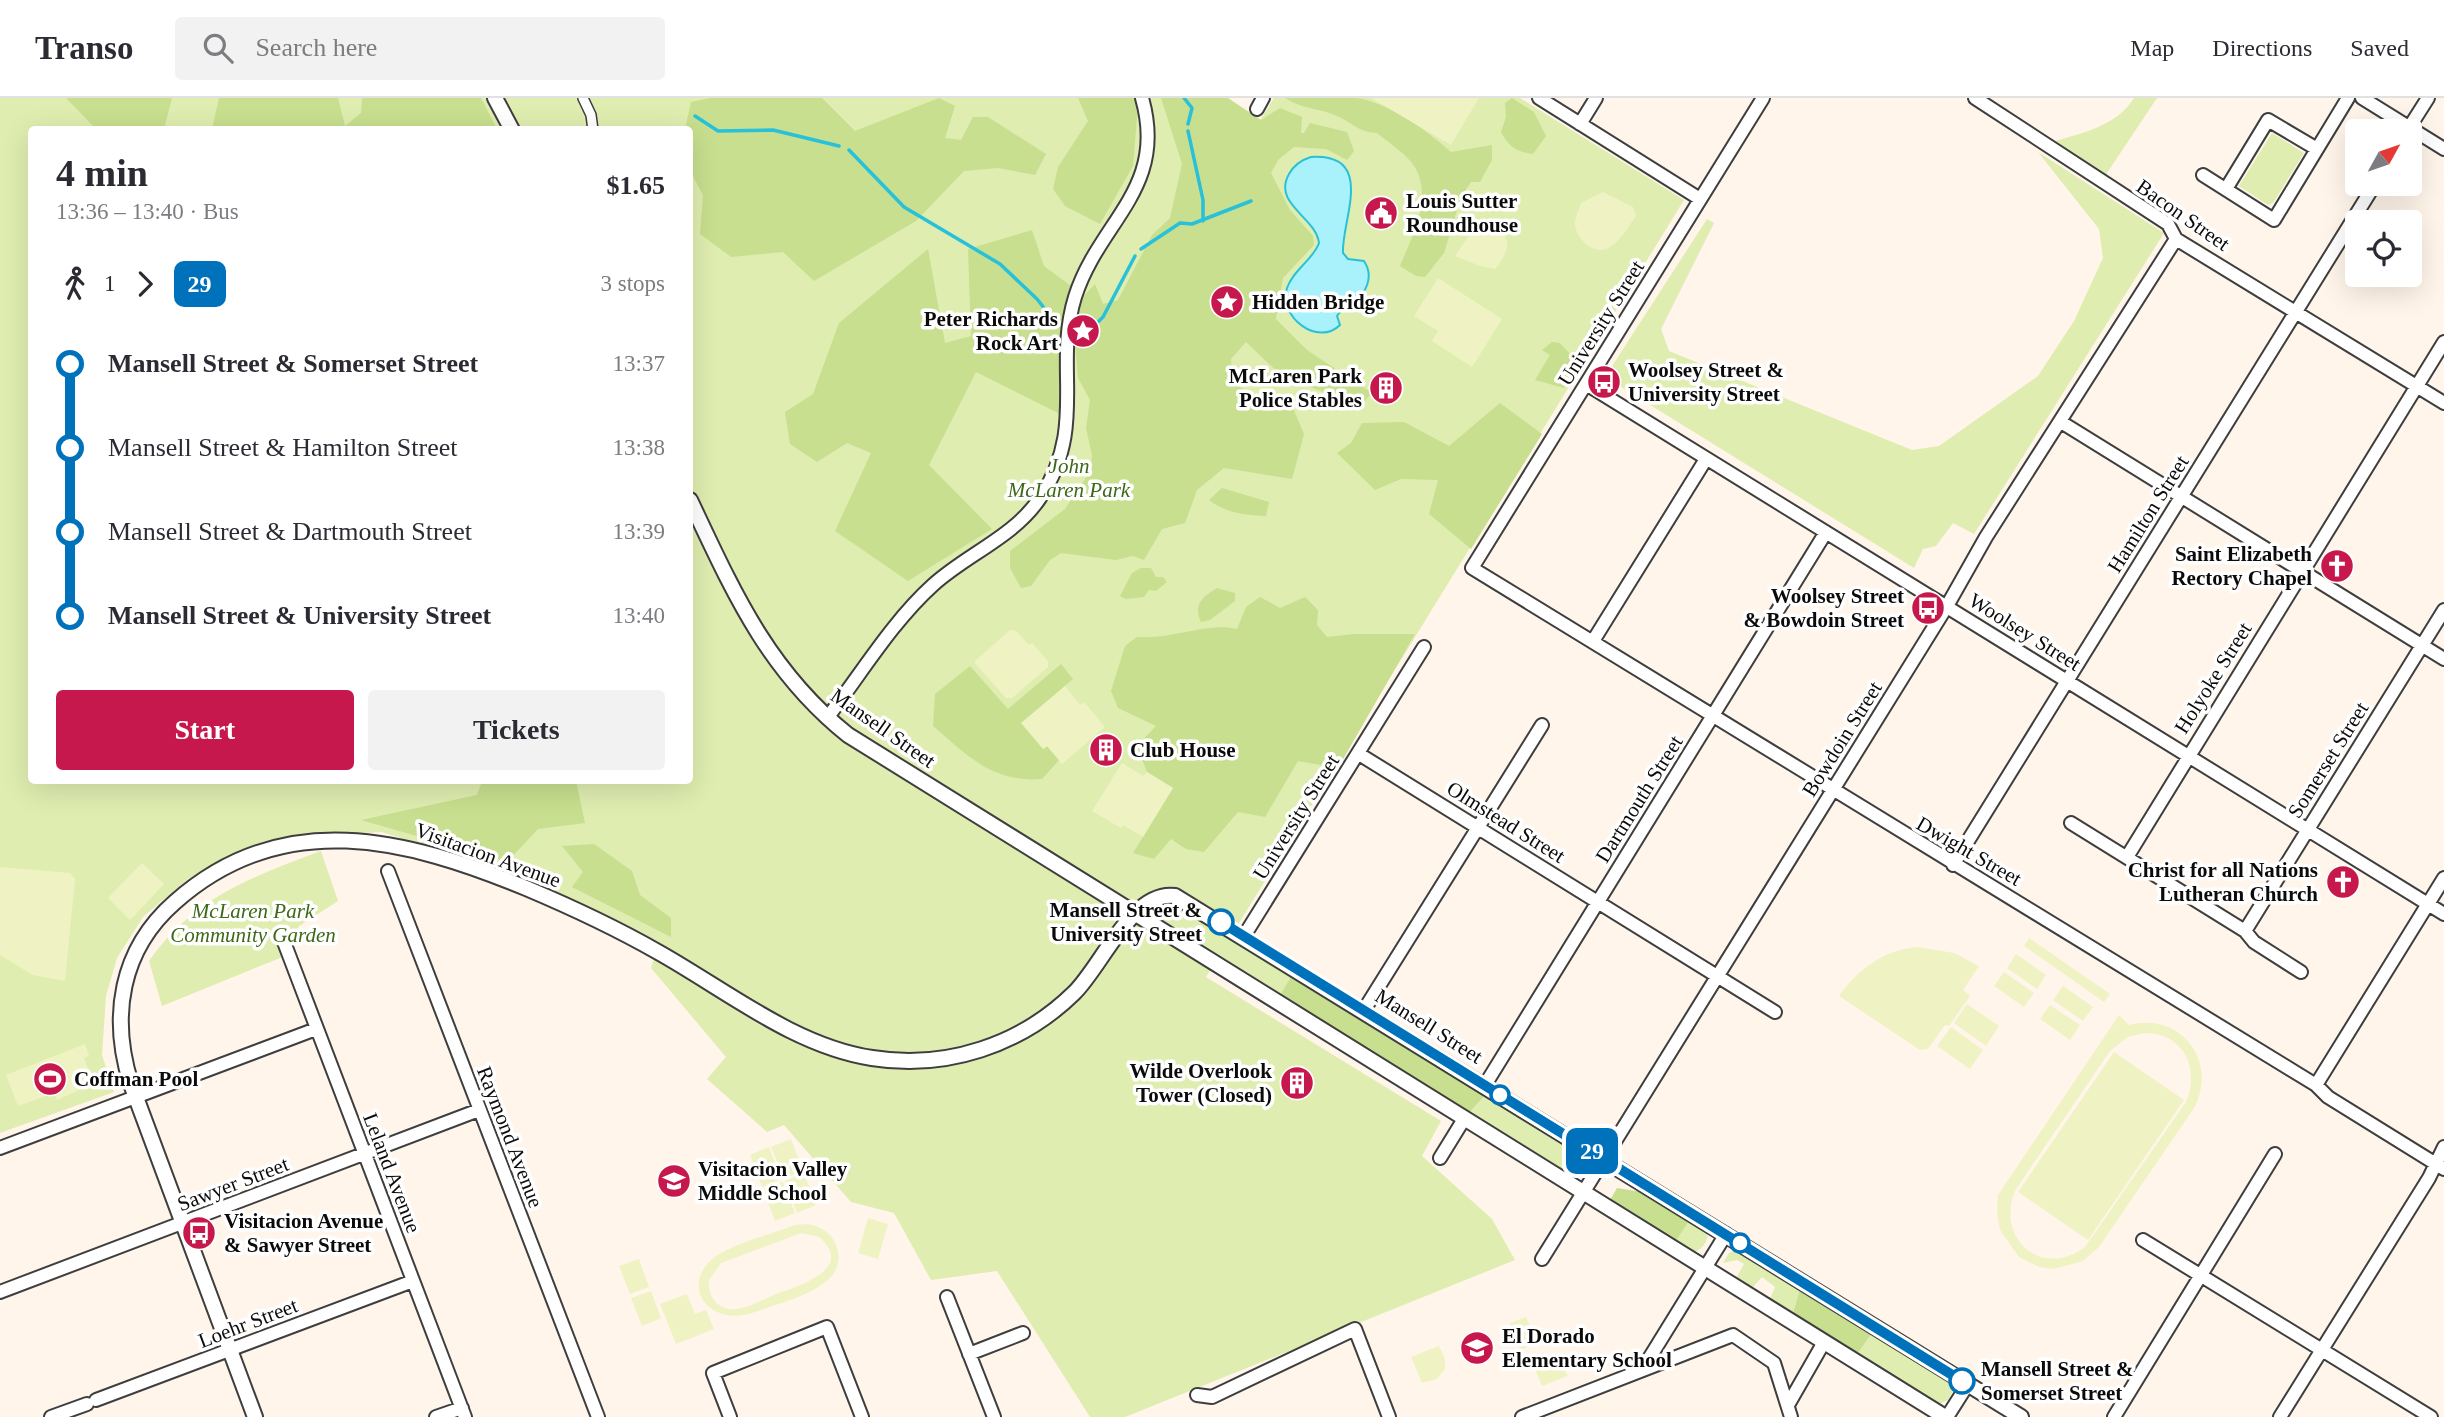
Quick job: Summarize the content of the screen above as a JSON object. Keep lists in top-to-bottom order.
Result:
{
  "streets": {
    "street": [
      "Bacon Street",
      "University Street",
      "Hamilton Street",
      "Woolsey Street",
      "Holyoke Street",
      "Mansell Street",
      "Bowdoin Street",
      "Somerset Street",
      "Dartmouth Street",
      "Olmstead Street",
      "Dwight Street",
      "Visitacion Avenue",
      "Raymond Avenue",
      "Leland Avenue",
      "Sawyer Street",
      "Loehr Street"
    ]
  },
  "crossings": [
    ["Bacon Street", "Hamilton Street"],
    ["Bacon Street", "Holyoke Street"],
    ["Bacon Street", "Bowdoin Street"],
    ["University Street", "Woolsey Street"],
    ["University Street", "Mansell Street"],
    ["University Street", "Olmstead Street"],
    ["University Street", "Dwight Street"],
    ["Hamilton Street", "Woolsey Street"],
    ["Hamilton Street", "Dwight Street"],
    ["Woolsey Street", "Holyoke Street"],
    ["Woolsey Street", "Bowdoin Street"],
    ["Woolsey Street", "Somerset Street"],
    ["Woolsey Street", "Dartmouth Street"],
    ["Mansell Street", "Bowdoin Street"],
    ["Mansell Street", "Dartmouth Street"],
    ["Mansell Street", "Visitacion Avenue"],
    ["Bowdoin Street", "Olmstead Street"],
    ["Bowdoin Street", "Dwight Street"],
    ["Dartmouth Street", "Olmstead Street"],
    ["Dartmouth Street", "Dwight Street"],
    ["Visitacion Avenue", "Sawyer Street"],
    ["Visitacion Avenue", "Loehr Street"],
    ["Raymond Avenue", "Sawyer Street"],
    ["Leland Avenue", "Sawyer Street"],
    ["Leland Avenue", "Loehr Street"]
  ],
  "parks": ["John McLaren Park", "McLaren Park Community Garden"],
  "places": {
    "public building": ["Louis Sutter Roundhouse"],
    "place": ["Hidden Bridge", "Peter Richards Rock Art"],
    "bus stop": ["Woolsey Street & University Street", "Woolsey Street & Bowdoin Street", "Visitacion Avenue & Sawyer Street"],
    "building": ["McLaren Park Police Stables", "Club House", "Wilde Overlook Tower (Closed)"],
    "church": ["Saint Elizabeth Rectory Chapel", "Christ for all Nations Lutheran Church"],
    "other": ["Mansell Street & University Street", "Mansell Street & Somerset Street"],
    "sports": ["Coffman Pool"],
    "school or university": ["Visitacion Valley Middle School", "El Dorado Elementary School"]
  },
  "lines": ["bus line 29"],
  "north": "top right",
  "page": {
    "header": "Transo",
    "search": "Search here",
    "nav": ["Map", "Directions", "Saved"],
    "on_map": "29",
    "heading": ["4 min", "13:36 – 13:40 · Bus", "$1.65"],
    "legs": ["1", "29", "3 stops"],
    "list": [
      {
        "name": "Mansell Street & Somerset Street",
        "value": "13:37"
      },
      {
        "name": "Mansell Street & Hamilton Street",
        "value": "13:38"
      },
      {
        "name": "Mansell Street & Dartmouth Street",
        "value": "13:39"
      },
      {
        "name": "Mansell Street & University Street",
        "value": "13:40"
      }
    ],
    "buttons": ["Start", "Tickets"]
  }
}
